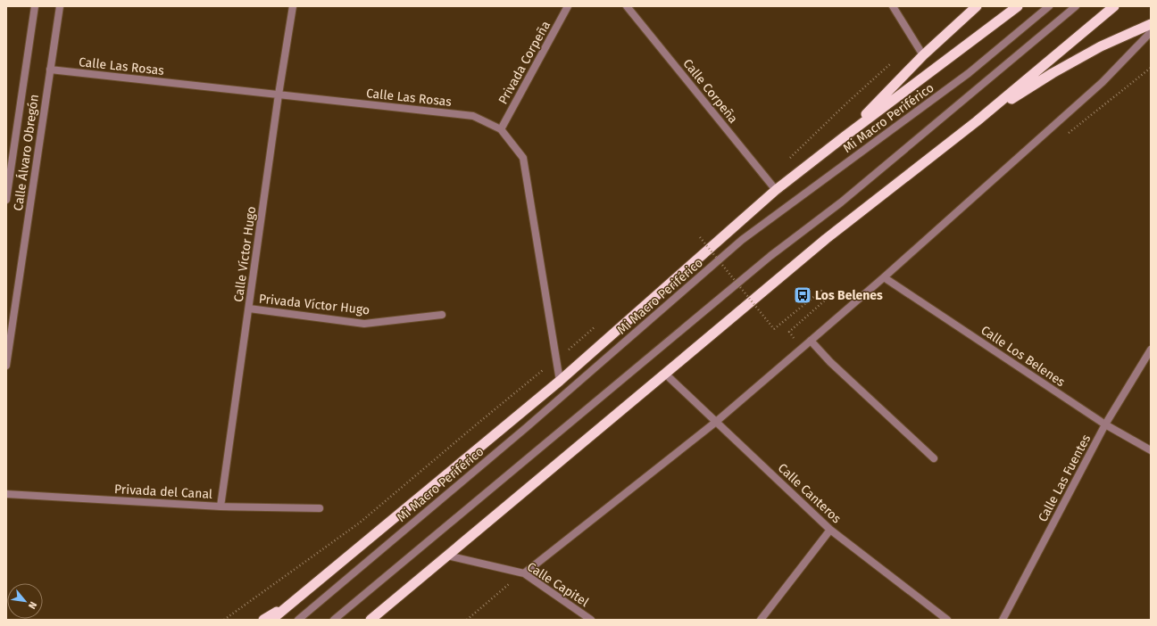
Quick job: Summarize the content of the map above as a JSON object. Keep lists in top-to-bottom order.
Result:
{
  "streets": {
    "street": [
      "Privada Corpeña",
      "Calle Las Rosas",
      "Calle Corpeña",
      "Mi Macro Periférico",
      "Calle Álvaro Obregón",
      "Calle Víctor Hugo",
      "Privada Víctor Hugo",
      "Calle Los Belenes",
      "Calle Las Fuentes",
      "Privada del Canal",
      "Calle Canteros",
      "Calle Capitel"
    ]
  },
  "crossings": [
    ["Privada Corpeña", "Calle Las Rosas"],
    ["Calle Las Rosas", "Calle Álvaro Obregón"],
    ["Calle Las Rosas", "Calle Víctor Hugo"],
    ["Calle Víctor Hugo", "Privada Víctor Hugo"],
    ["Calle Víctor Hugo", "Privada del Canal"],
    ["Calle Los Belenes", "Calle Las Fuentes"]
  ],
  "places": {
    "bus stop": ["Los Belenes"]
  },
  "north": "bottom right"
}
